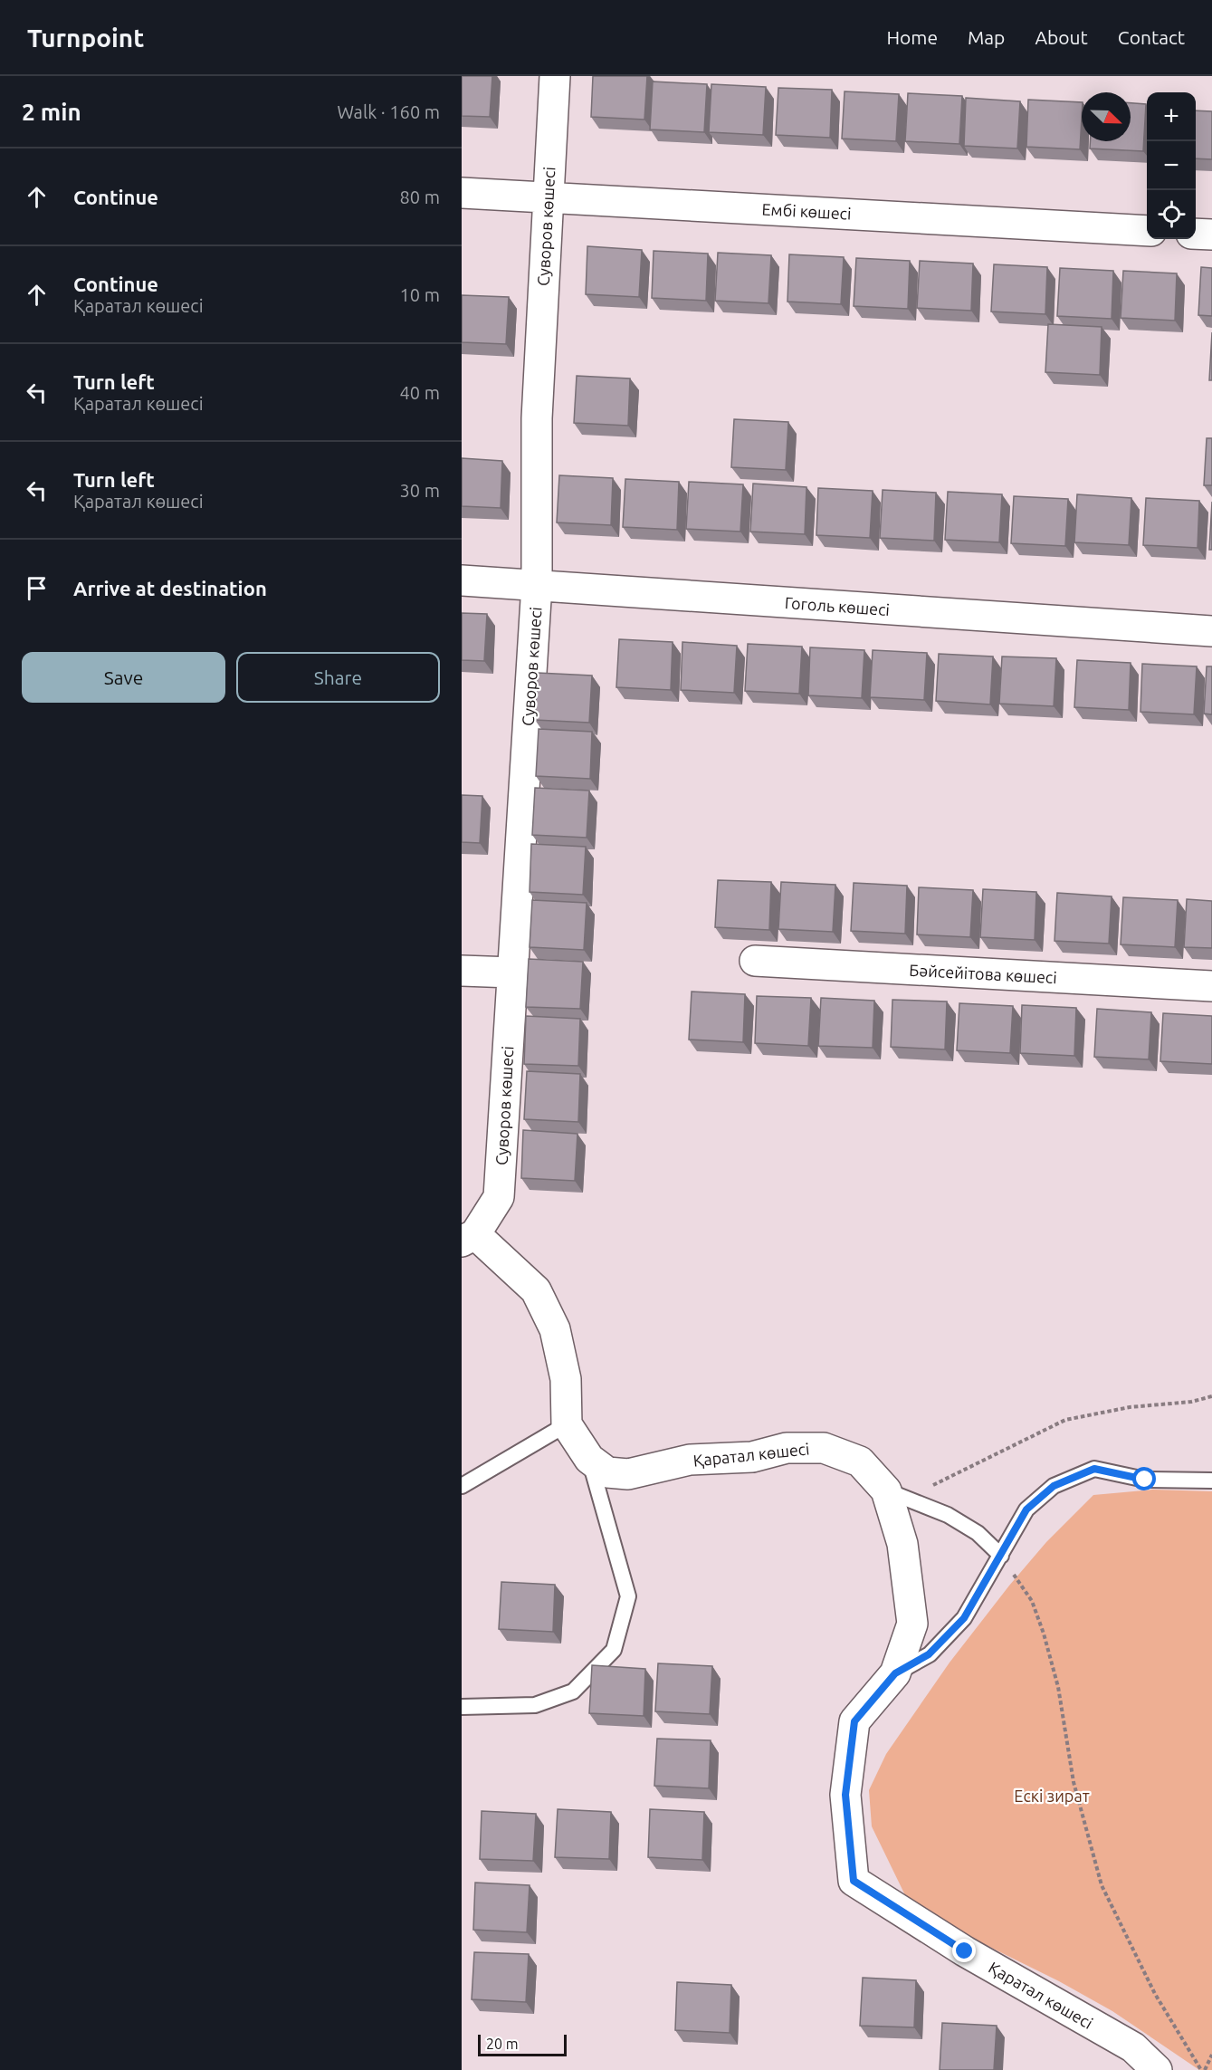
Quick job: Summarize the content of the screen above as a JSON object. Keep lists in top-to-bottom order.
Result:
{
  "streets": {
    "street": [
      "Ембі көшесі",
      "Суворов көшесі",
      "Гоголь көшесі",
      "Бәйсейітова көшесі",
      "Қаратал көшесі"
    ]
  },
  "crossings": [
    ["Ембі көшесі", "Суворов көшесі"],
    ["Суворов көшесі", "Гоголь көшесі"]
  ],
  "parks": ["Ескі зират"],
  "scale_bar": "20 m",
  "north": "bottom right",
  "page": {
    "header": "Turnpoint",
    "nav": [
      "Home",
      "Map",
      "About",
      "Contact"
    ],
    "heading": ["2 min", "Walk · 160 m"],
    "map_buttons": ["+", "−"],
    "list": [
      ["Continue", "80 m"],
      ["Continue", "Қаратал көшесі", "10 m"],
      ["Turn left", "Қаратал көшесі", "40 m"],
      ["Turn left", "Қаратал көшесі", "30 m"],
      "Arrive at destination"
    ],
    "buttons": ["Save", "Share"],
    "scale": "20 m"
  }
}
